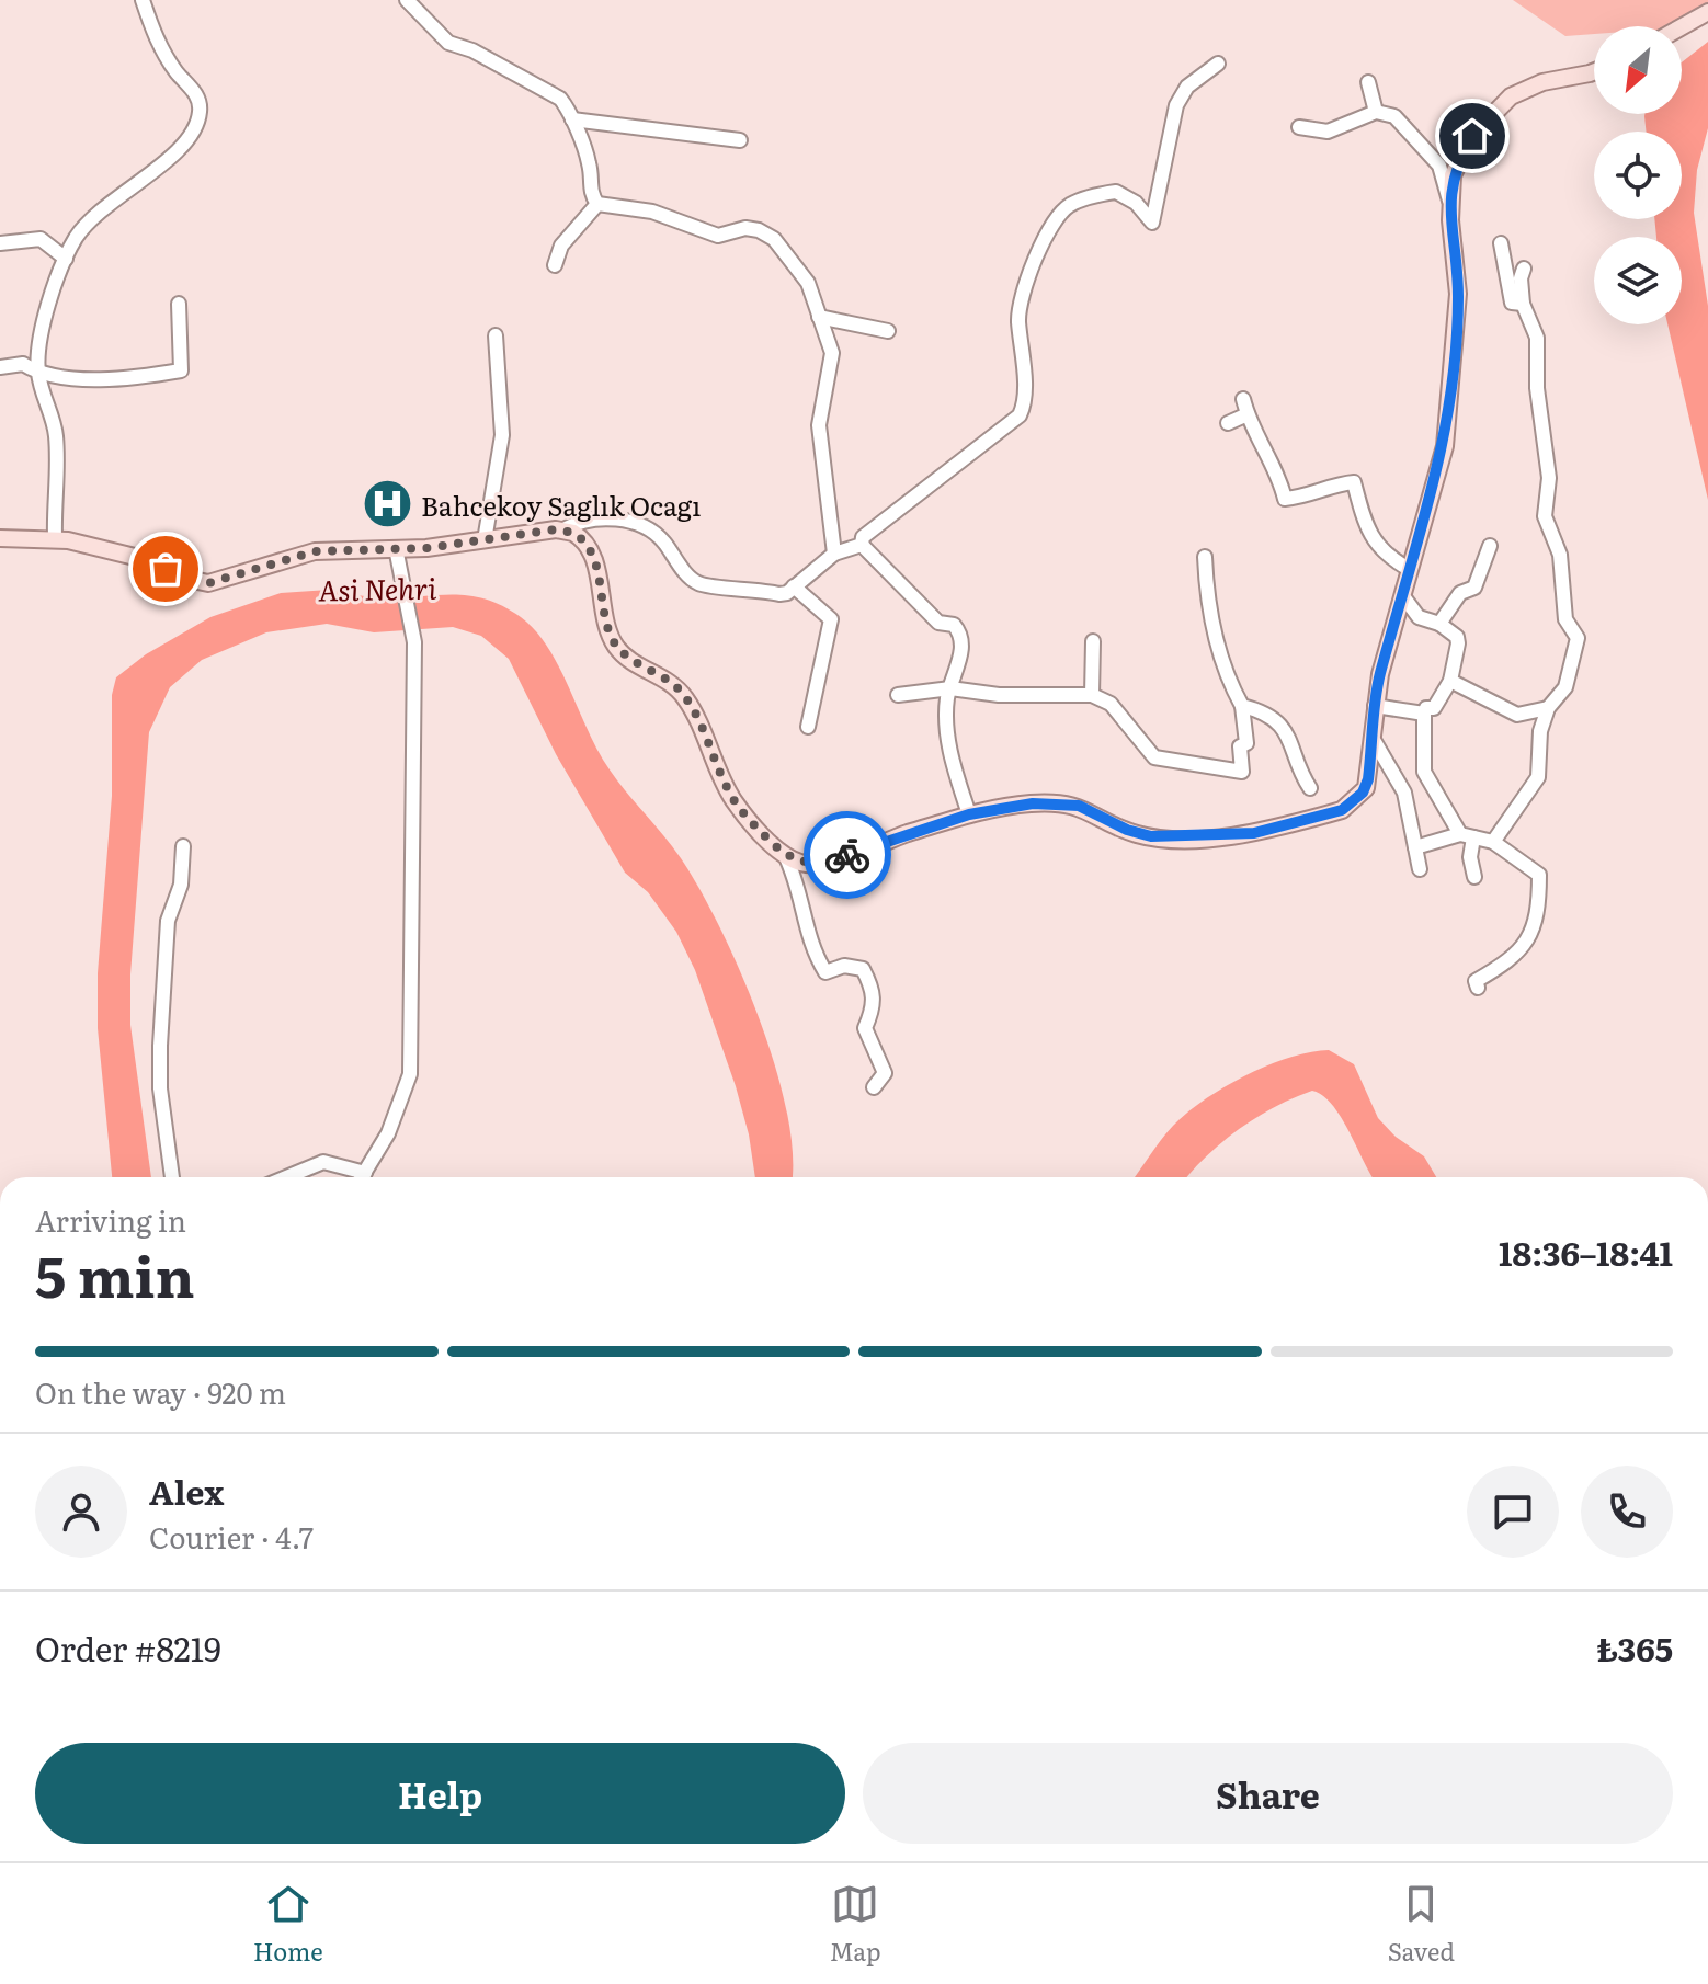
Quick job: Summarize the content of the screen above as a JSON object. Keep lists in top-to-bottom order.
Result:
{
  "water": ["Asi Nehri"],
  "places": {
    "hospital": ["Bahcekoy Saglık Ocagı"]
  },
  "north": "bottom left",
  "page": {
    "heading": ["5 min", "Arriving in", "18:36–18:41"],
    "panel": [
      "Alex",
      "Courier · 4.7",
      "Order #8219",
      "₺365"
    ],
    "bar": "On the way · 920 m",
    "buttons": ["Help", "Share"],
    "tabs": ["Home", "Map", "Saved"]
  }
}
